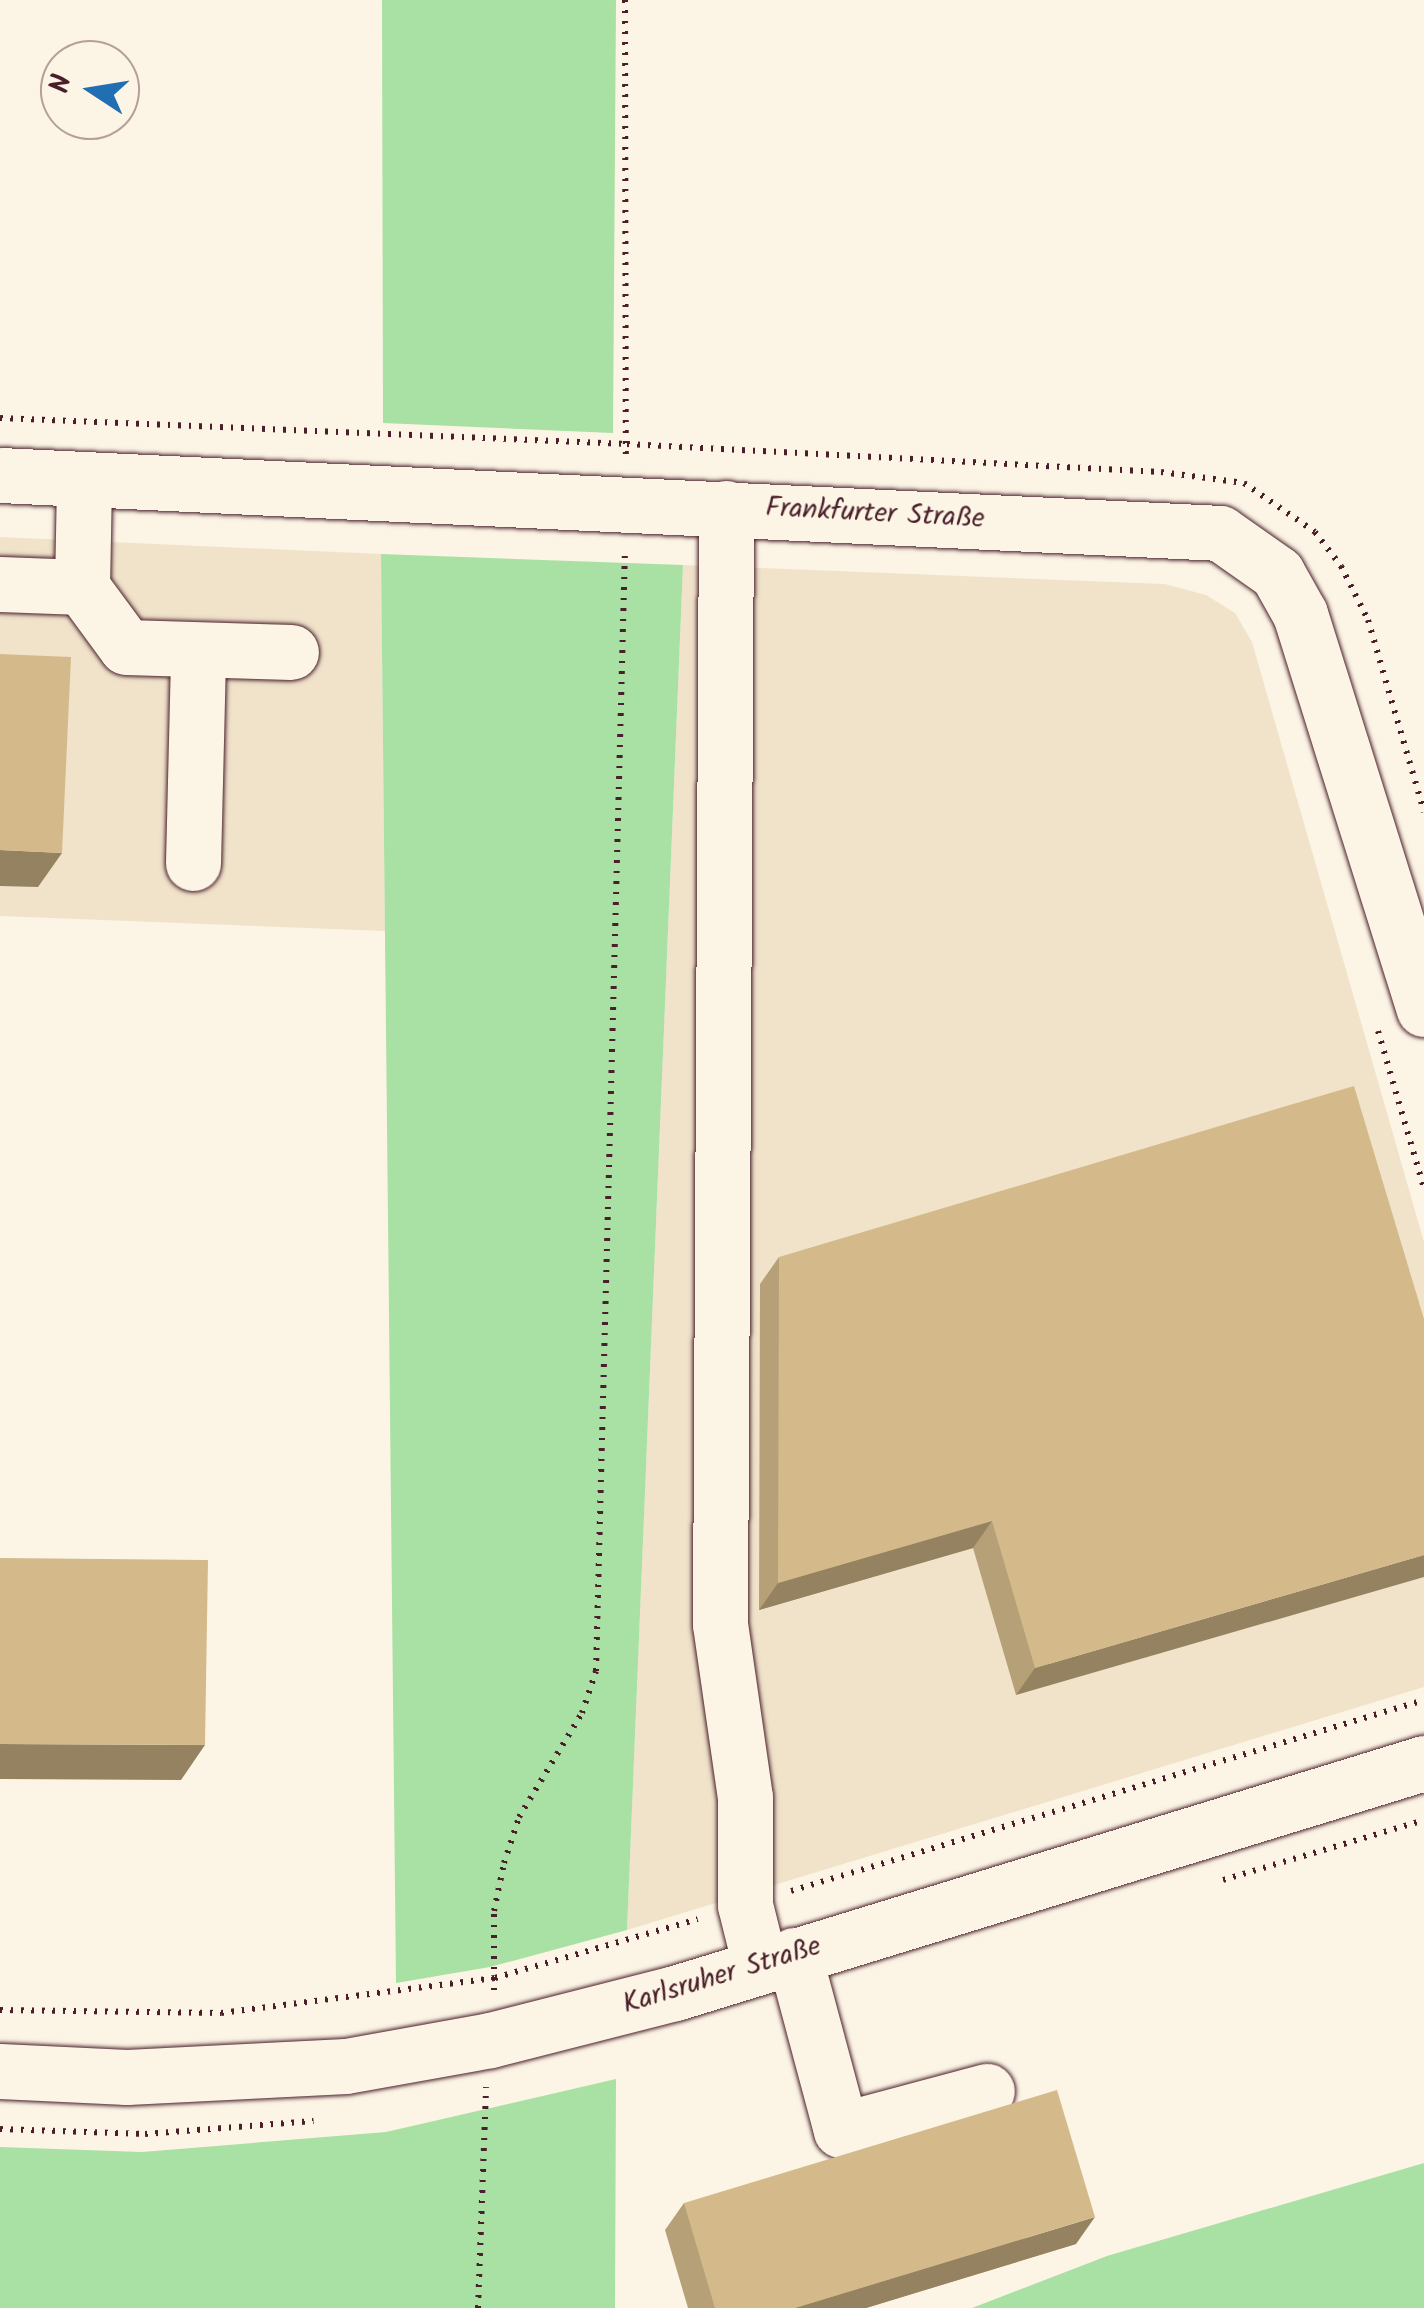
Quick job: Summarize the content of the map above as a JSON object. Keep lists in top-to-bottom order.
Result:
{
  "streets": {
    "street": ["Frankfurter Straße", "Karlsruher Straße"]
  },
  "north": "left"
}
